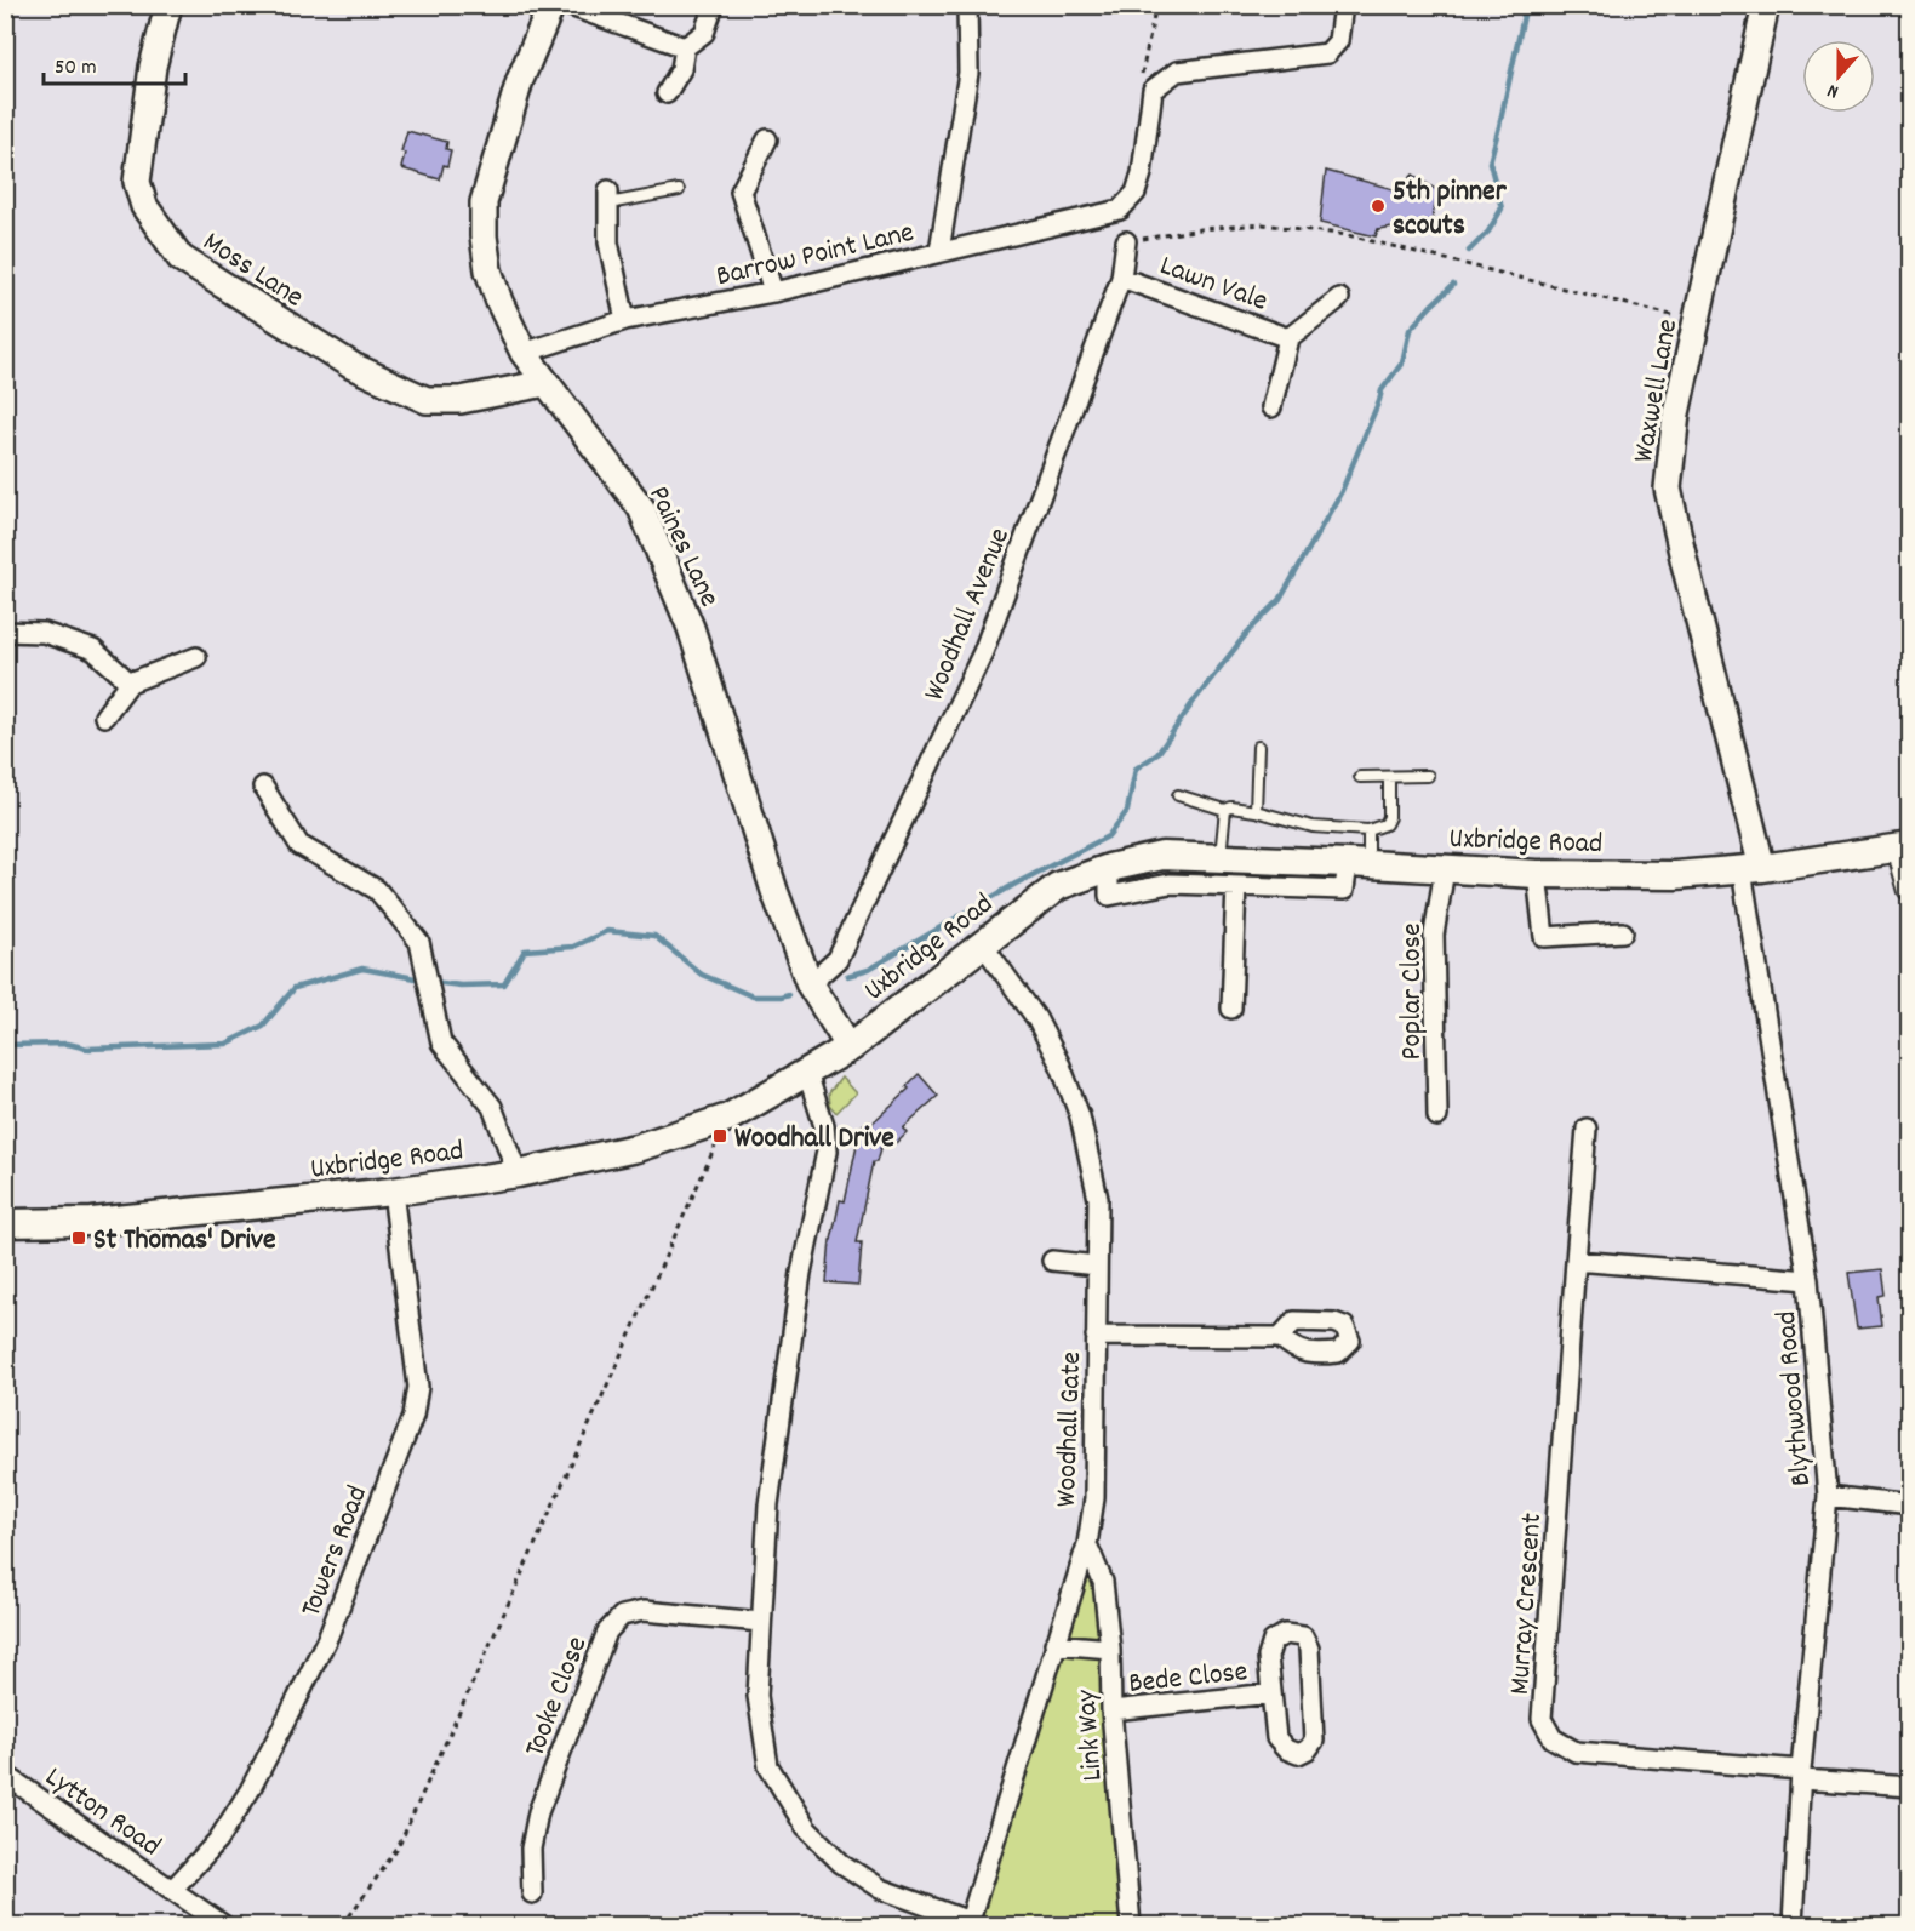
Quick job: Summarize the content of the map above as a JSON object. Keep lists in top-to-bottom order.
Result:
{
  "streets": {
    "main road": ["Uxbridge Road"],
    "street": [
      "Barrow Point Lane",
      "Moss Lane",
      "Lawn Vale",
      "Waxwell Lane",
      "Paines Lane",
      "Woodhall Avenue",
      "Poplar Close",
      "Blythwood Road",
      "Woodhall Gate",
      "Towers Road",
      "Murray Crescent",
      "Bede Close",
      "Tooke Close",
      "Link Way",
      "Lytton Road"
    ]
  },
  "crossings": [
    ["Barrow Point Lane", "Paines Lane"],
    ["Moss Lane", "Paines Lane"],
    ["Lawn Vale", "Woodhall Avenue"],
    ["Waxwell Lane", "Uxbridge Road"],
    ["Waxwell Lane", "Blythwood Road"],
    ["Paines Lane", "Woodhall Avenue"],
    ["Paines Lane", "Uxbridge Road"],
    ["Uxbridge Road", "Poplar Close"],
    ["Uxbridge Road", "Blythwood Road"],
    ["Uxbridge Road", "Woodhall Gate"],
    ["Uxbridge Road", "Towers Road"],
    ["Blythwood Road", "Murray Crescent"],
    ["Woodhall Gate", "Link Way"],
    ["Towers Road", "Lytton Road"],
    ["Bede Close", "Link Way"]
  ],
  "places": {
    "other": ["5th pinner scouts"],
    "transit": ["Woodhall Drive", "St Thomas' Drive"]
  },
  "scale_bar": "50 m",
  "north": "bottom"
}
